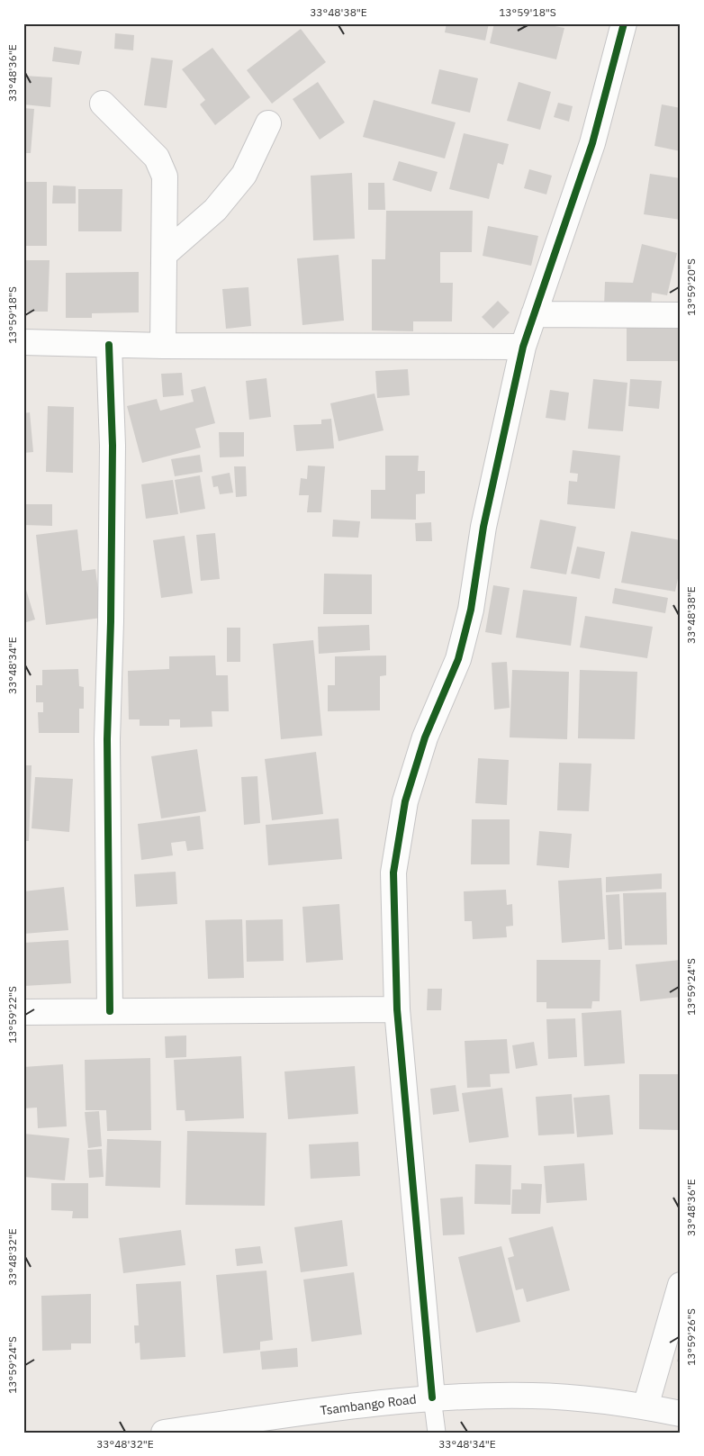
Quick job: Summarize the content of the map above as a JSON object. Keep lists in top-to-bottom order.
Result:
{
  "streets": {
    "street": ["Tsambango Road"]
  },
  "coordinates": [
    "33°48'38\"E",
    "13°59'18\"S",
    "33°48'36\"E",
    "13°59'20\"S",
    "33°48'34\"E",
    "13°59'24\"S",
    "13°59'22\"S",
    "33°48'32\"E",
    "13°59'26\"S"
  ]
}
